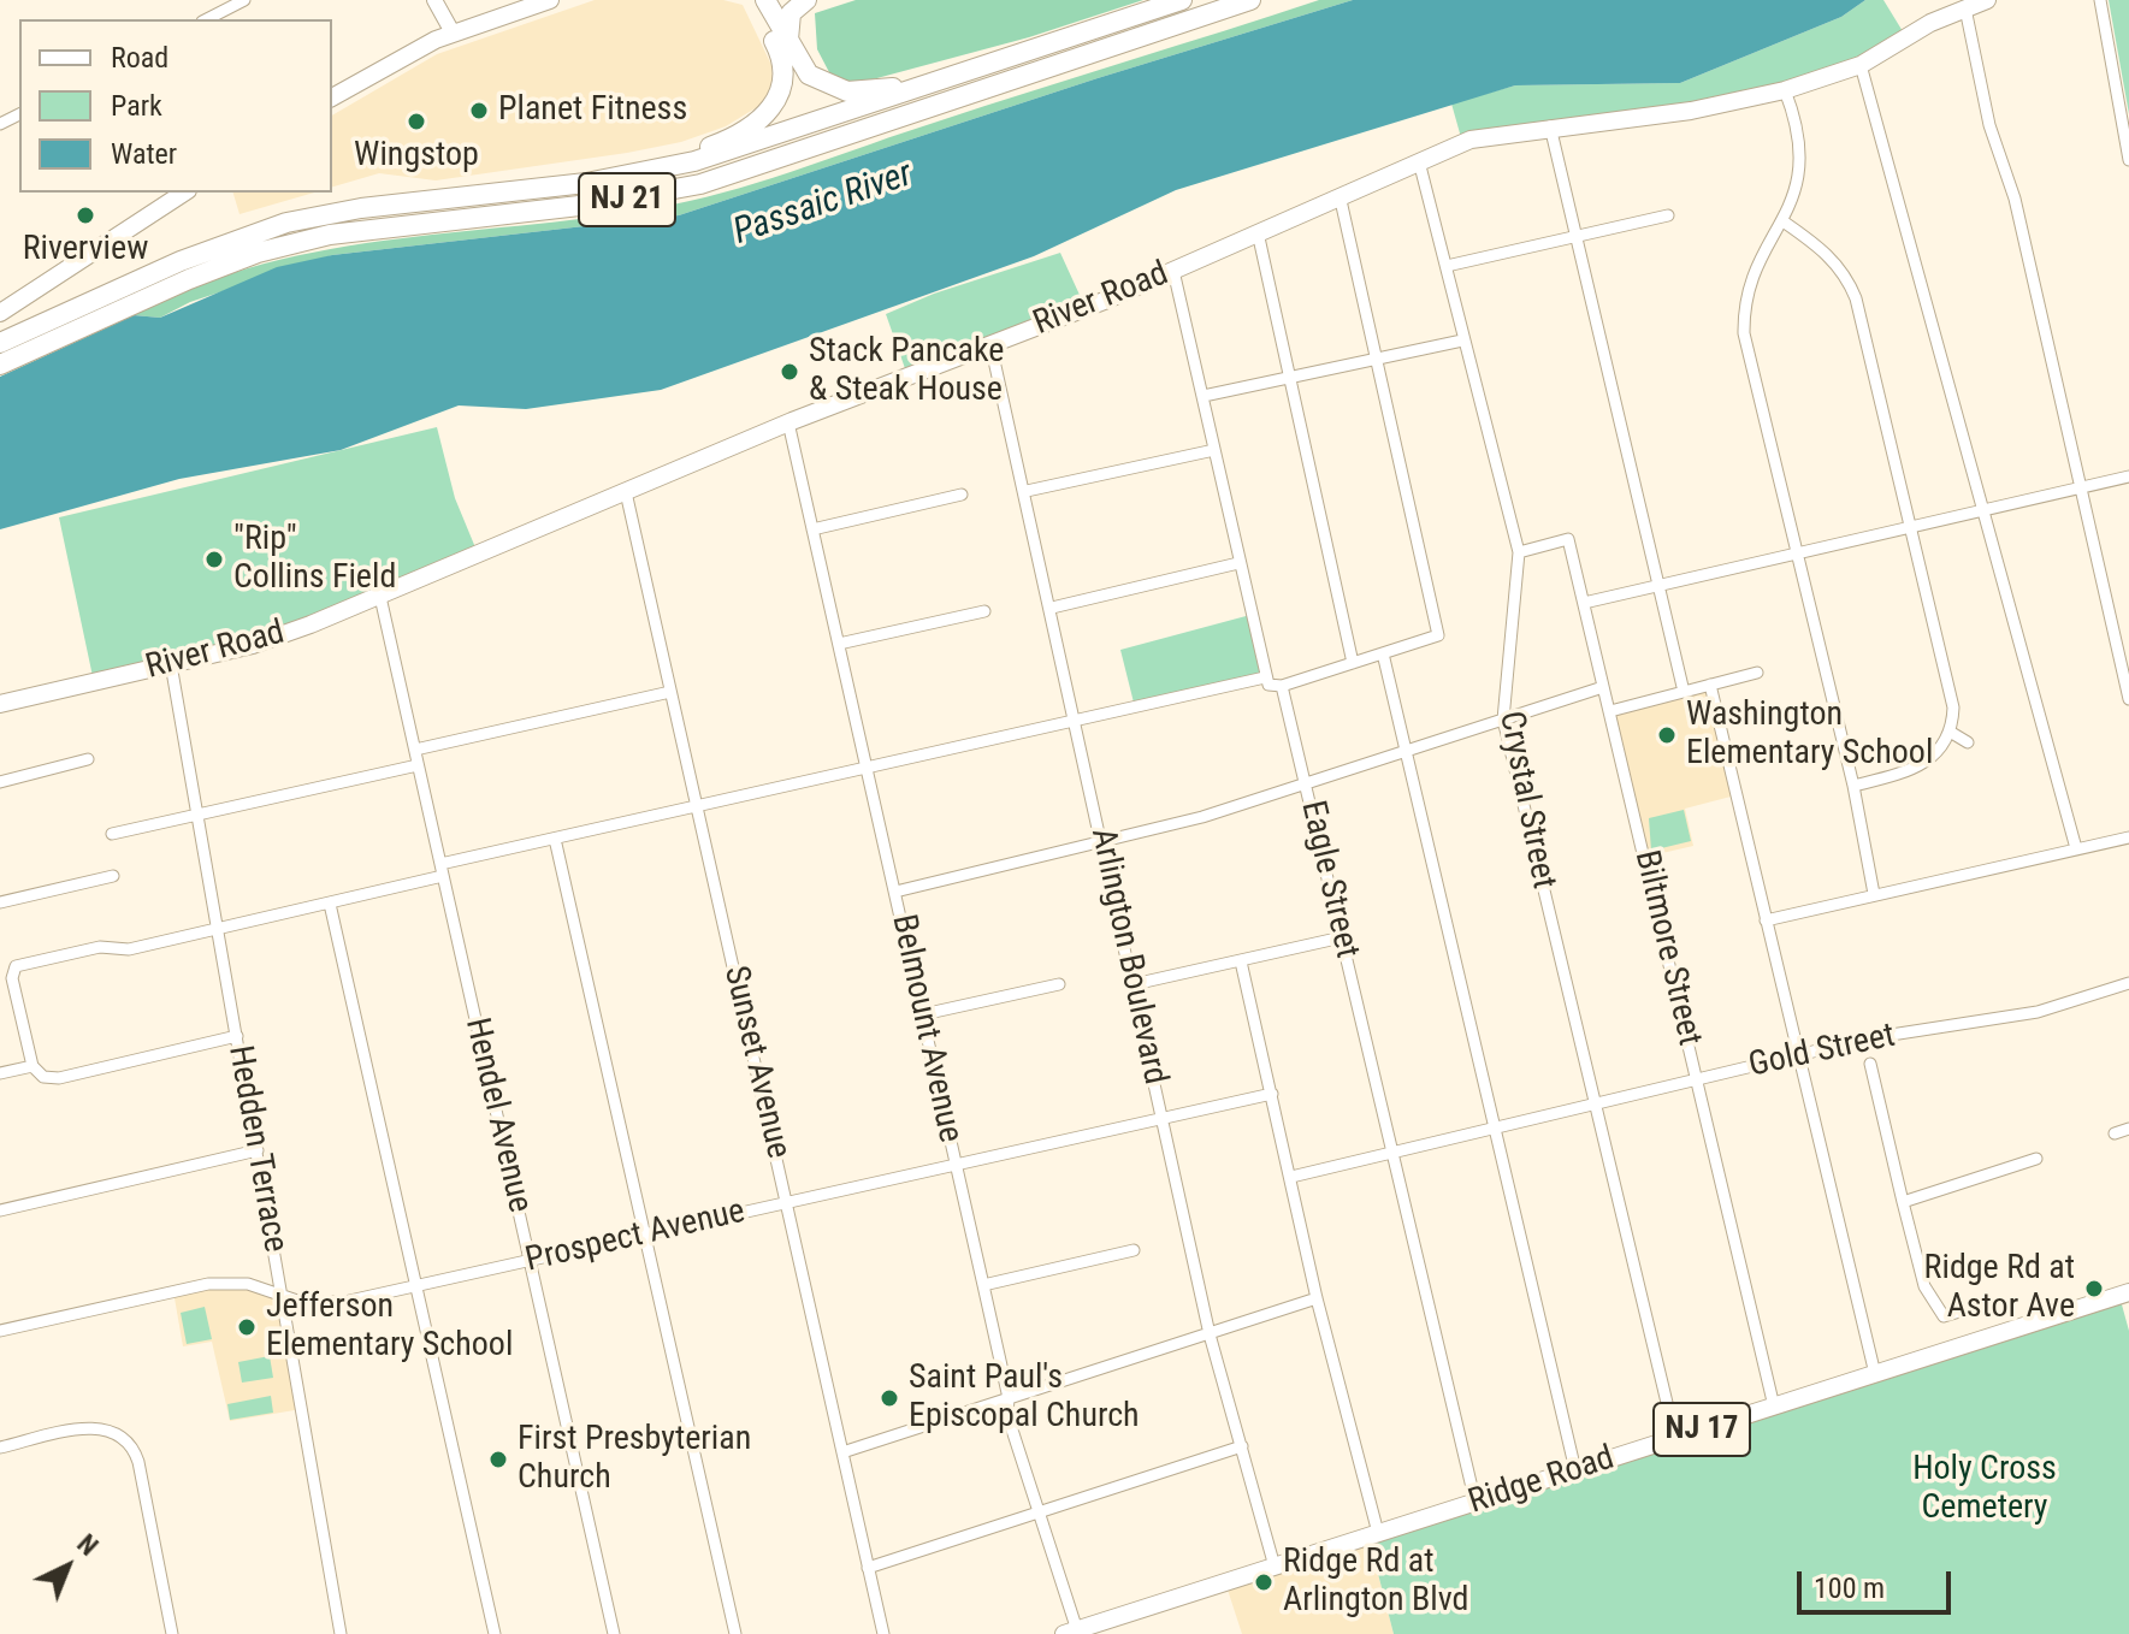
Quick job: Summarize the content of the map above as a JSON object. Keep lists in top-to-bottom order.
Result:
{
  "streets": {
    "highway": ["NJ 21"],
    "main road": ["River Road", "NJ 17", "Ridge Road"],
    "street": [
      "Crystal Street",
      "Eagle Street",
      "Biltmore Street",
      "Arlington Boulevard",
      "Belmount Avenue",
      "Gold Street",
      "Sunset Avenue",
      "Hendel Avenue",
      "Hedden Terrace",
      "Prospect Avenue"
    ]
  },
  "crossings": [
    ["River Road", "Crystal Street"],
    ["River Road", "Arlington Boulevard"],
    ["River Road", "Belmount Avenue"],
    ["River Road", "Sunset Avenue"],
    ["River Road", "Hendel Avenue"],
    ["River Road", "Hedden Terrace"],
    ["Crystal Street", "Biltmore Street"],
    ["Crystal Street", "Gold Street"],
    ["Crystal Street", "Ridge Road"],
    ["Eagle Street", "Gold Street"],
    ["Eagle Street", "Ridge Road"],
    ["Biltmore Street", "Gold Street"],
    ["Biltmore Street", "Ridge Road"],
    ["Arlington Boulevard", "Prospect Avenue"],
    ["Arlington Boulevard", "Ridge Road"],
    ["Belmount Avenue", "Prospect Avenue"],
    ["Belmount Avenue", "Ridge Road"],
    ["Sunset Avenue", "Prospect Avenue"],
    ["Hendel Avenue", "Prospect Avenue"],
    ["Hedden Terrace", "Prospect Avenue"]
  ],
  "water": ["Passaic River"],
  "parks": ["Holy Cross Cemetery"],
  "places": [
    "Planet Fitness",
    "Wingstop",
    "Riverview",
    "Stack Pancake & Steak House",
    "\"Rip\" Collins Field",
    "Washington Elementary School",
    "Ridge Rd at Astor Ave",
    "Jefferson Elementary School",
    "Saint Paul's Episcopal Church",
    "First Presbyterian Church",
    "Ridge Rd at Arlington Blvd"
  ],
  "legend": ["Road", "Park", "Water"],
  "scale_bar": "100 m",
  "north": "top right"
}
